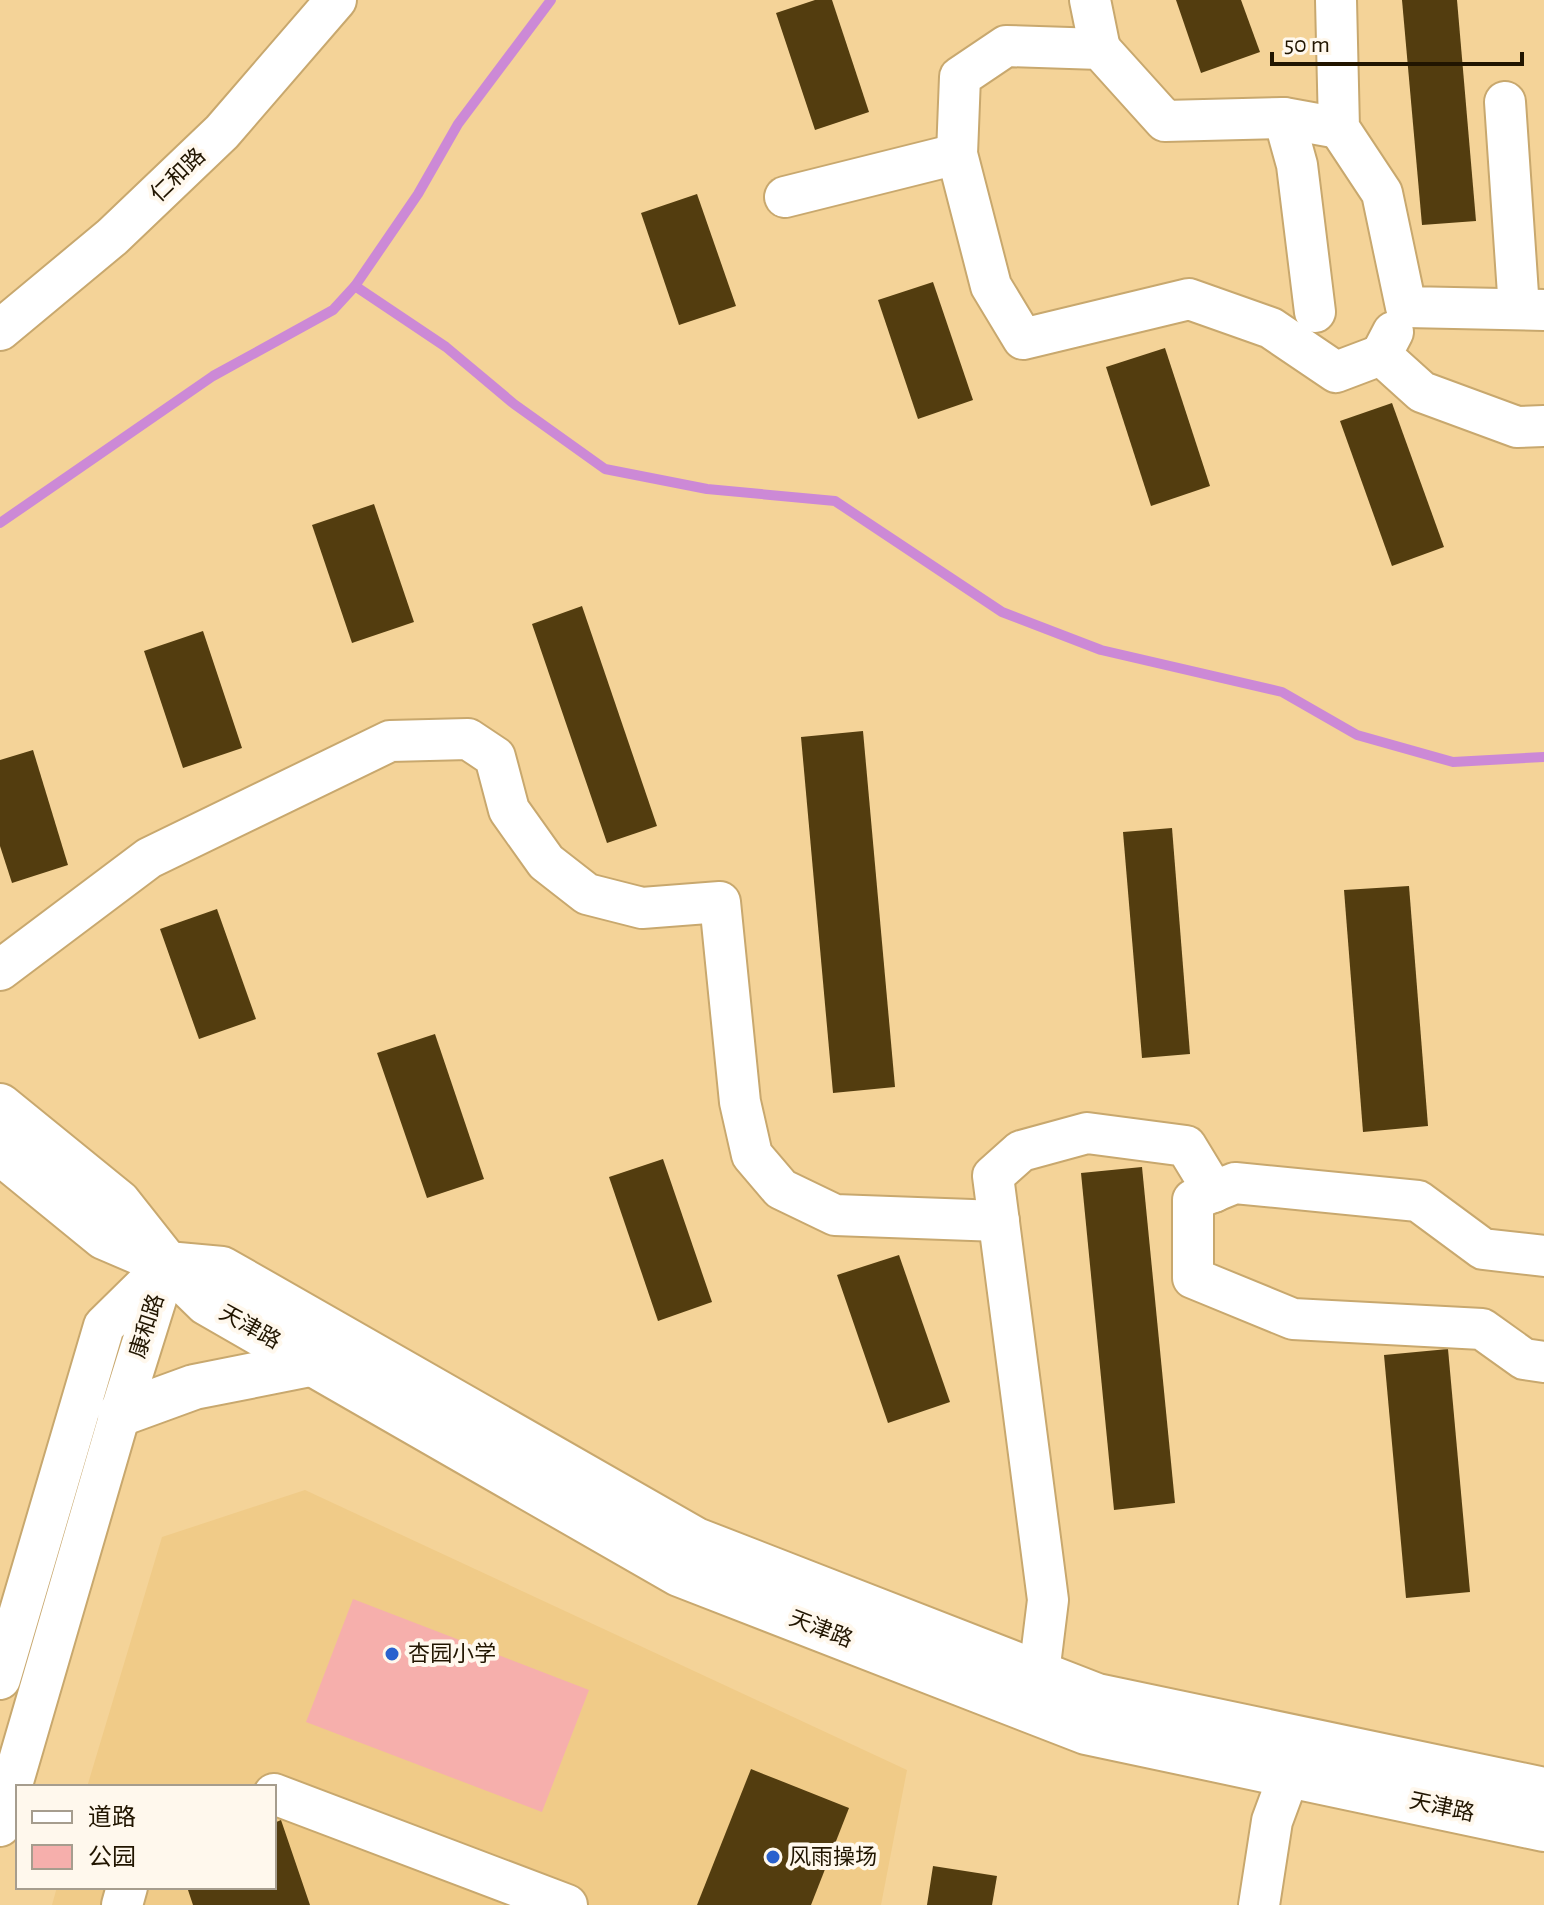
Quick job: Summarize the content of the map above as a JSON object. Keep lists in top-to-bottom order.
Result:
{
  "streets": {
    "main road": ["天津路"],
    "street": ["仁和路", "康和路"]
  },
  "crossings": [
    ["康和路", "天津路"]
  ],
  "places": ["杏园小学", "风雨操场"],
  "legend": ["道路", "公园"],
  "scale_bar": "50 m"
}
